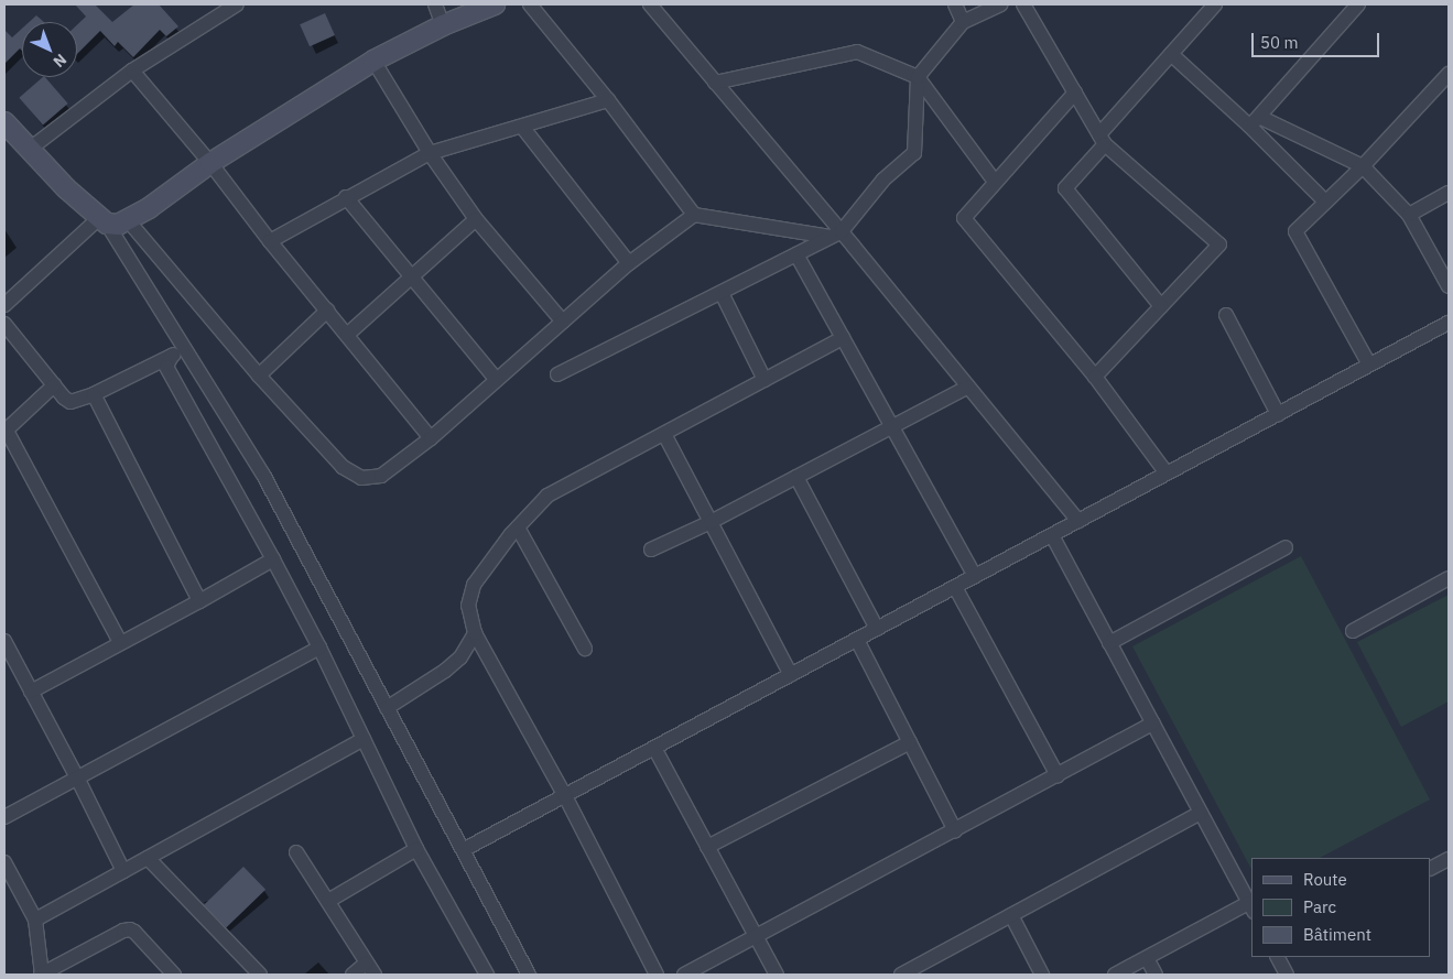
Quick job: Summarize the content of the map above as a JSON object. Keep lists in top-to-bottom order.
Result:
{
  "legend": ["Route", "Parc", "Bâtiment"],
  "scale_bar": "50 m",
  "north": "bottom right"
}
